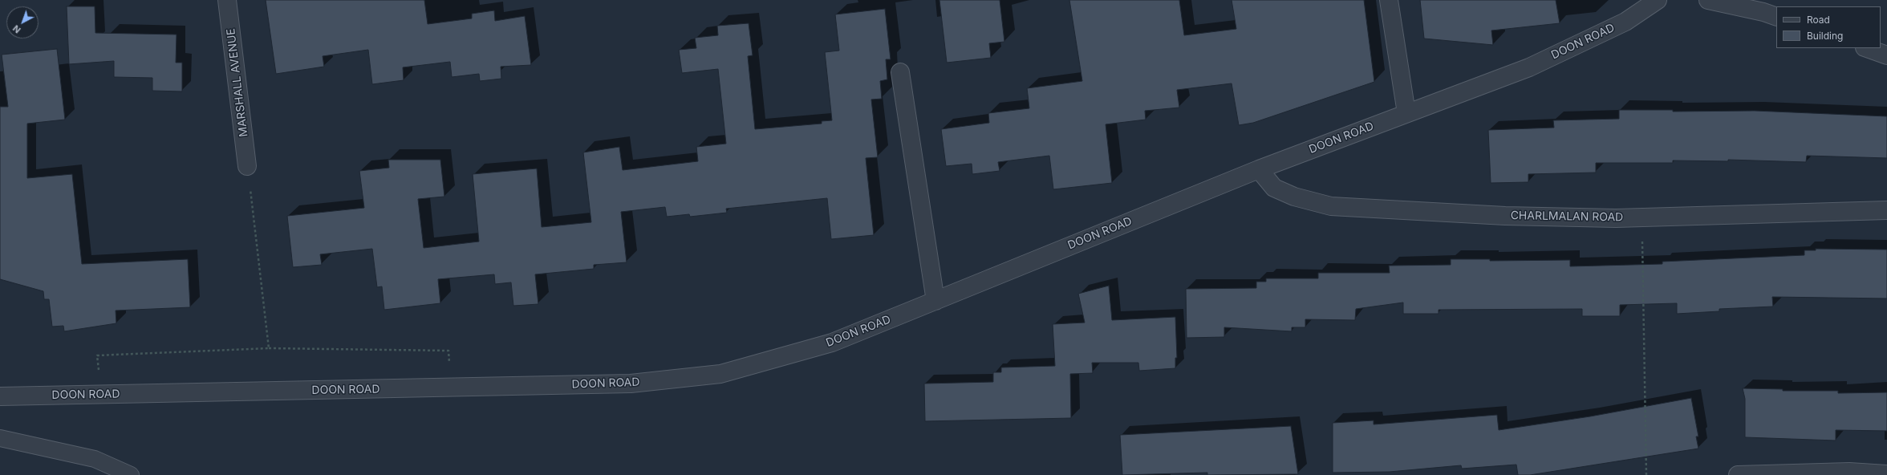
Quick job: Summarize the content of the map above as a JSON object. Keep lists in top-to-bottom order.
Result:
{
  "streets": {
    "street": ["DOON ROAD", "MARSHALL AVENUE", "CHARLMALAN ROAD"]
  },
  "crossings": [
    ["DOON ROAD", "CHARLMALAN ROAD"]
  ],
  "legend": ["Road", "Building"],
  "north": "bottom left"
}
